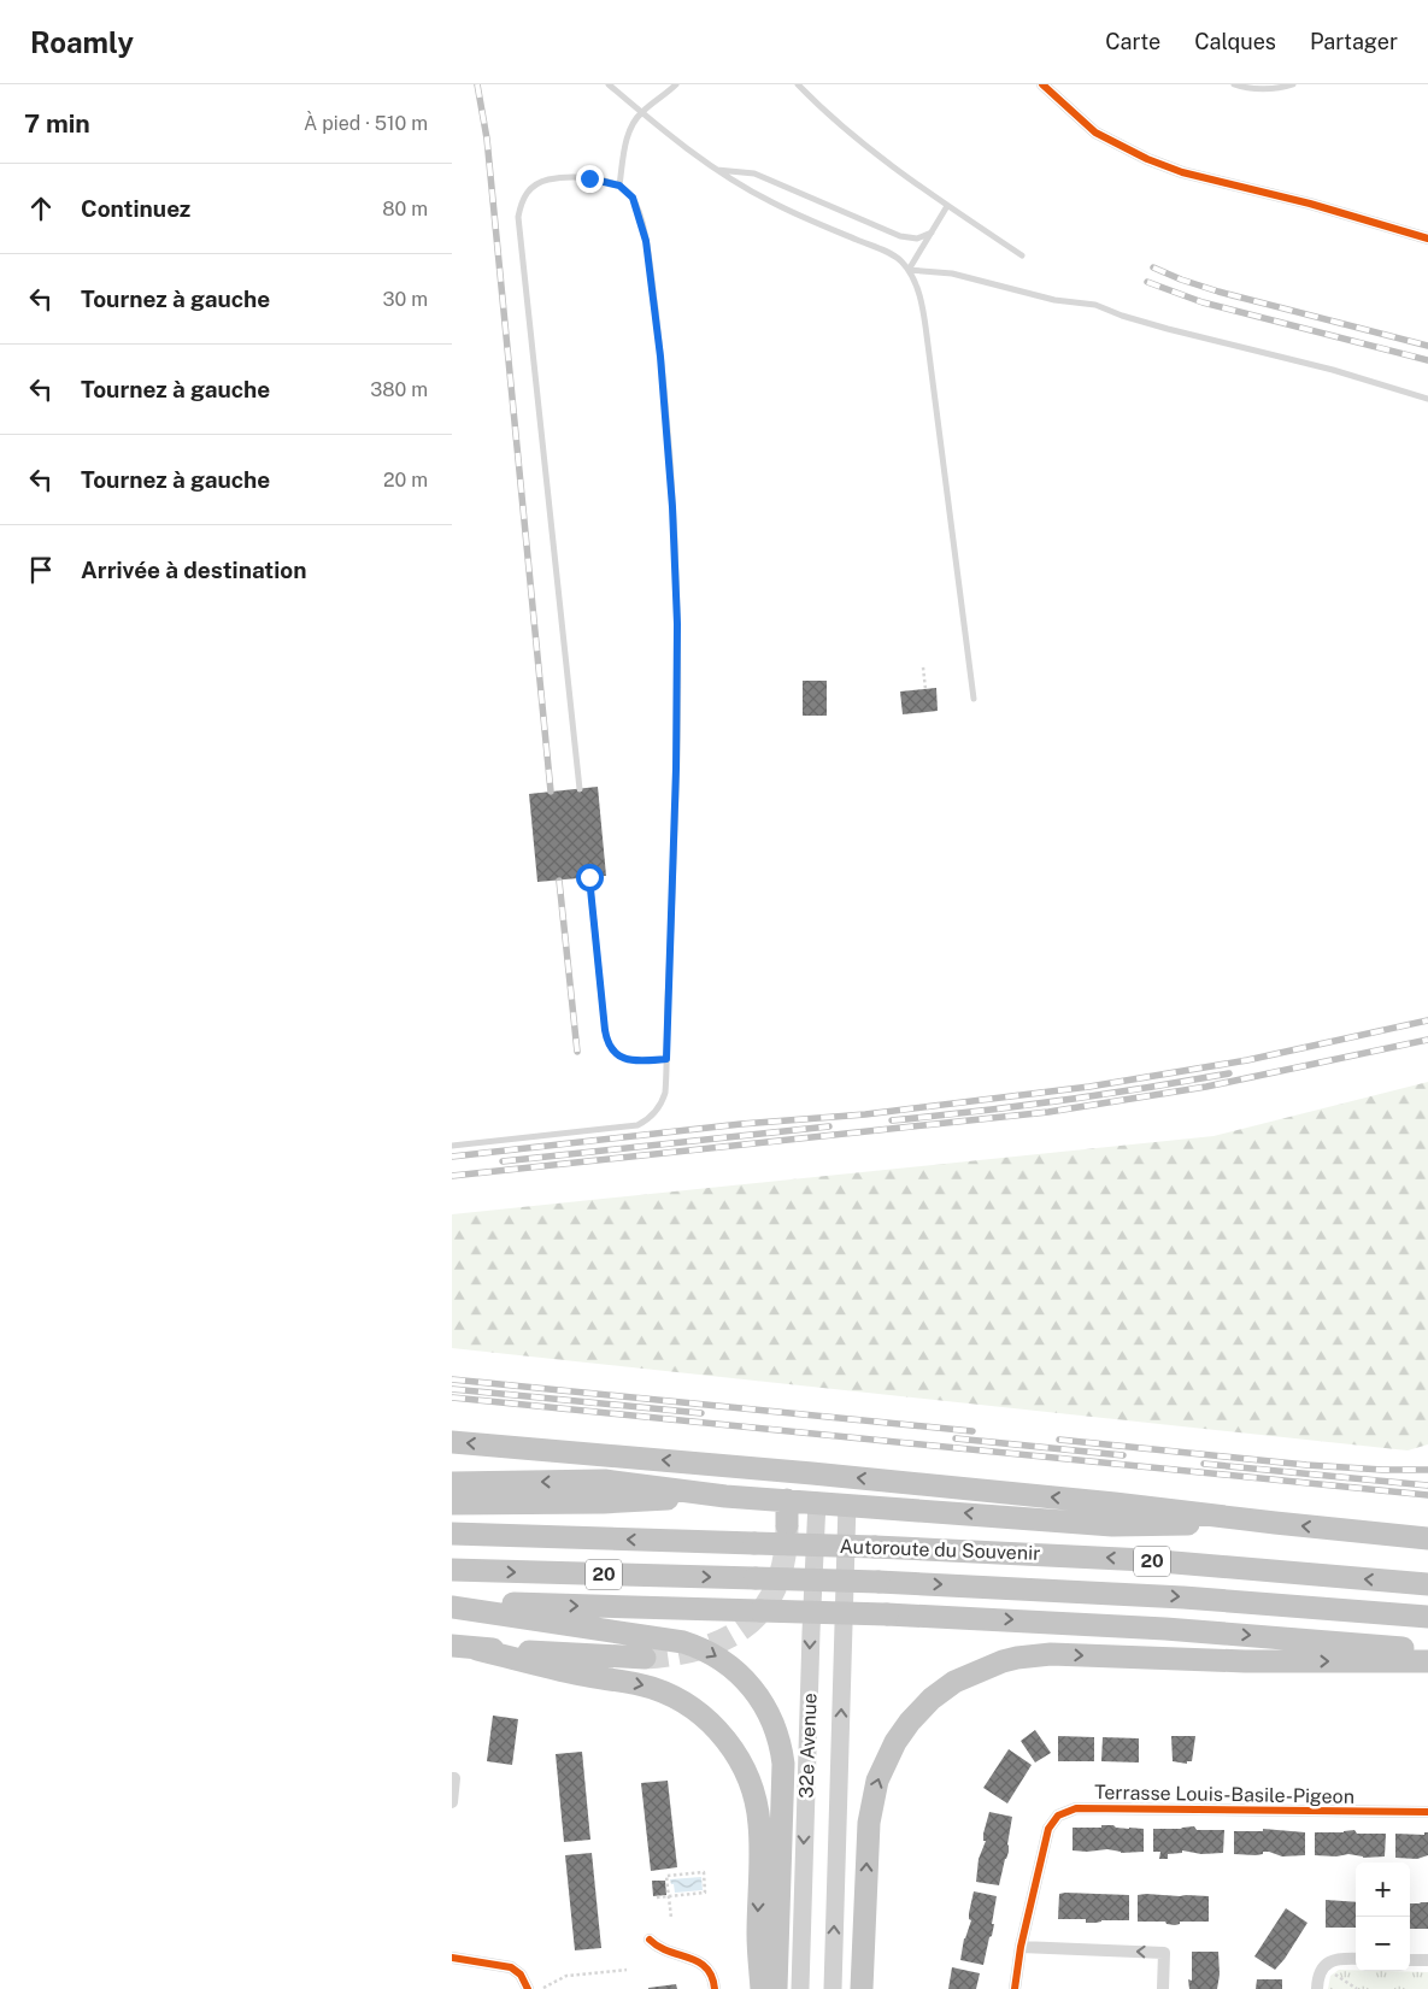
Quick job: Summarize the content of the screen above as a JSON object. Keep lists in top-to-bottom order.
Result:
{
  "streets": {
    "highway": ["Autoroute du Souvenir", "20"],
    "main road": ["32e Avenue"],
    "street": ["Terrasse Louis-Basile-Pigeon"]
  },
  "page": {
    "header": "Roamly",
    "nav": ["Carte", "Calques", "Partager"],
    "heading": ["7 min", "À pied · 510 m"],
    "list": [
      ["Continuez", "80 m"],
      ["Tournez à gauche", "30 m"],
      ["Tournez à gauche", "380 m"],
      ["Tournez à gauche", "20 m"],
      "Arrivée à destination"
    ],
    "map_buttons": ["+", "−"]
  }
}
